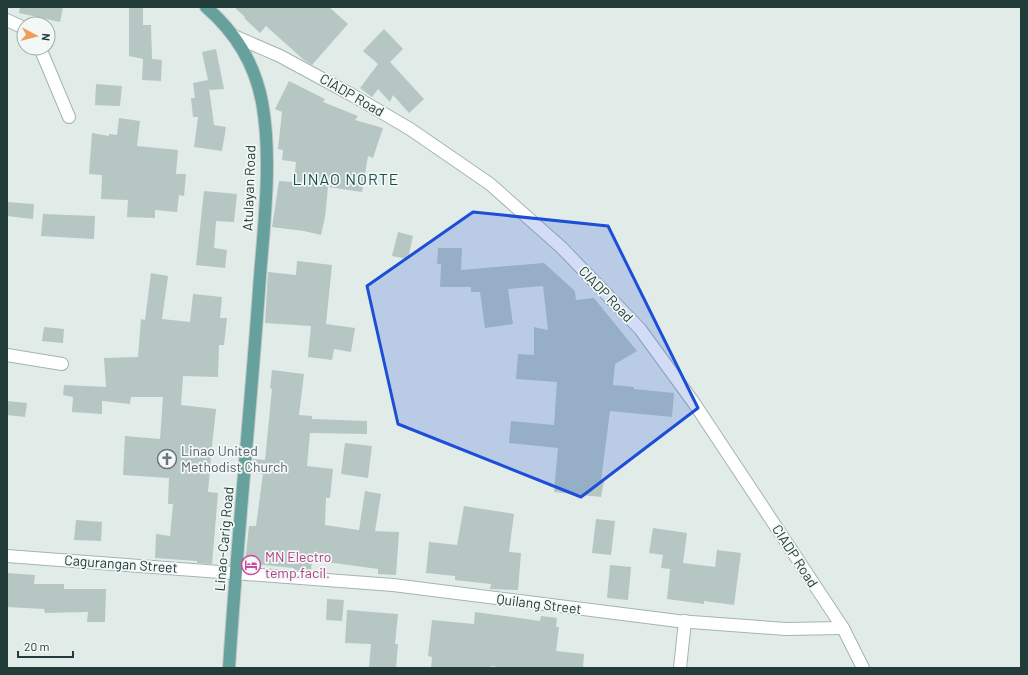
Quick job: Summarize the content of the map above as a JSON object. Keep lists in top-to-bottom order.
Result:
{
  "streets": {
    "main road": ["Atulayan Road", "Linao-Carig Road"],
    "street": ["CIADP Road", "Cagurangan Street", "Quilang Street"]
  },
  "crossings": [
    ["CIADP Road", "Atulayan Road"],
    ["CIADP Road", "Quilang Street"],
    ["Atulayan Road", "Linao-Carig Road"],
    ["Linao-Carig Road", "Cagurangan Street"],
    ["Linao-Carig Road", "Quilang Street"],
    ["Cagurangan Street", "Quilang Street"]
  ],
  "districts": ["LINAO NORTE"],
  "places": {
    "church": ["Linao United Methodist Church"],
    "hotel": ["MN Electro temp.facil."]
  },
  "scale_bar": "20 m",
  "north": "right"
}
